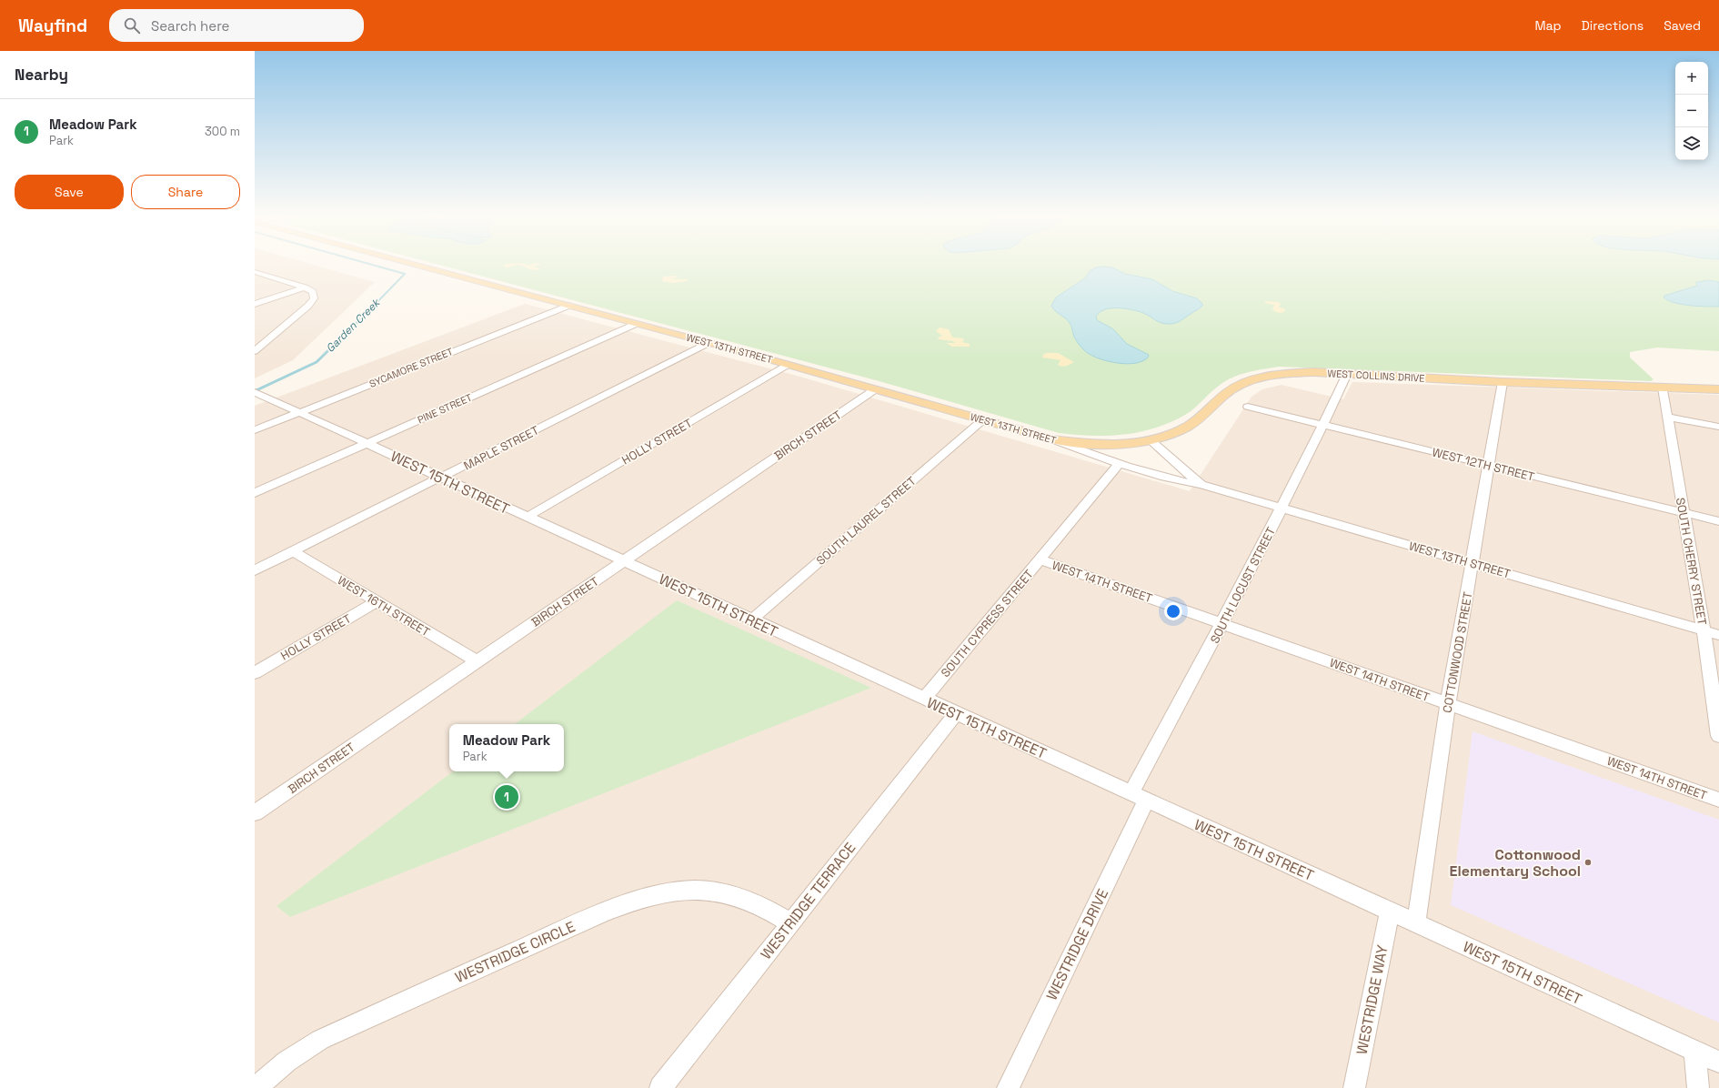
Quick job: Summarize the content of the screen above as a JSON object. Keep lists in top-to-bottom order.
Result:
{
  "streets": {
    "main road": ["WEST 13TH STREET", "WEST COLLINS DRIVE"],
    "street": [
      "SYCAMORE STREET",
      "PINE STREET",
      "BIRCH STREET",
      "HOLLY STREET",
      "MAPLE STREET",
      "WEST 12TH STREET",
      "WEST 15TH STREET",
      "SOUTH LAUREL STREET",
      "SOUTH CHERRY STREET",
      "WEST 14TH STREET",
      "SOUTH LOCUST STREET",
      "WEST 16TH STREET",
      "SOUTH CYPRESS STREET",
      "COTTONWOOD STREET",
      "WESTRIDGE TERRACE",
      "WESTRIDGE DRIVE",
      "WESTRIDGE CIRCLE",
      "WESTRIDGE WAY"
    ]
  },
  "crossings": [
    ["WEST 13TH STREET", "SYCAMORE STREET"],
    ["WEST 13TH STREET", "WEST COLLINS DRIVE"],
    ["WEST 13TH STREET", "PINE STREET"],
    ["WEST 13TH STREET", "BIRCH STREET"],
    ["WEST 13TH STREET", "HOLLY STREET"],
    ["WEST 13TH STREET", "MAPLE STREET"],
    ["WEST 13TH STREET", "SOUTH LAUREL STREET"],
    ["WEST 13TH STREET", "SOUTH CHERRY STREET"],
    ["WEST 13TH STREET", "SOUTH LOCUST STREET"],
    ["WEST 13TH STREET", "SOUTH CYPRESS STREET"],
    ["WEST 13TH STREET", "COTTONWOOD STREET"],
    ["SYCAMORE STREET", "WEST 15TH STREET"],
    ["WEST COLLINS DRIVE", "SOUTH CHERRY STREET"],
    ["WEST COLLINS DRIVE", "SOUTH LOCUST STREET"],
    ["WEST COLLINS DRIVE", "COTTONWOOD STREET"],
    ["PINE STREET", "WEST 15TH STREET"],
    ["BIRCH STREET", "WEST 15TH STREET"],
    ["BIRCH STREET", "WEST 16TH STREET"],
    ["HOLLY STREET", "WEST 15TH STREET"],
    ["HOLLY STREET", "WEST 16TH STREET"],
    ["MAPLE STREET", "WEST 15TH STREET"],
    ["MAPLE STREET", "WEST 16TH STREET"],
    ["WEST 12TH STREET", "SOUTH CHERRY STREET"],
    ["WEST 12TH STREET", "SOUTH LOCUST STREET"],
    ["WEST 12TH STREET", "COTTONWOOD STREET"],
    ["WEST 15TH STREET", "SOUTH LAUREL STREET"],
    ["WEST 15TH STREET", "SOUTH LOCUST STREET"],
    ["WEST 15TH STREET", "SOUTH CYPRESS STREET"],
    ["WEST 15TH STREET", "COTTONWOOD STREET"],
    ["WEST 15TH STREET", "WESTRIDGE TERRACE"],
    ["WEST 15TH STREET", "WESTRIDGE DRIVE"],
    ["WEST 15TH STREET", "WESTRIDGE WAY"],
    ["WEST 14TH STREET", "SOUTH LOCUST STREET"],
    ["WEST 14TH STREET", "SOUTH CYPRESS STREET"],
    ["WEST 14TH STREET", "COTTONWOOD STREET"],
    ["SOUTH LOCUST STREET", "WESTRIDGE DRIVE"],
    ["WESTRIDGE TERRACE", "WESTRIDGE CIRCLE"]
  ],
  "water": ["Garden Creek"],
  "places": ["Cottonwood Elementary School"],
  "page": {
    "header": "Wayfind",
    "search": "Search here",
    "nav": ["Map", "Directions", "Saved"],
    "heading": "Nearby",
    "map_buttons": ["+", "−"],
    "list": [
      {
        "mark": "1",
        "name": "Meadow Park",
        "note": "Park",
        "value": "300 m"
      }
    ],
    "buttons": ["Save", "Share"],
    "popup": ["Meadow Park", "Park"],
    "pins": "1"
  }
}
